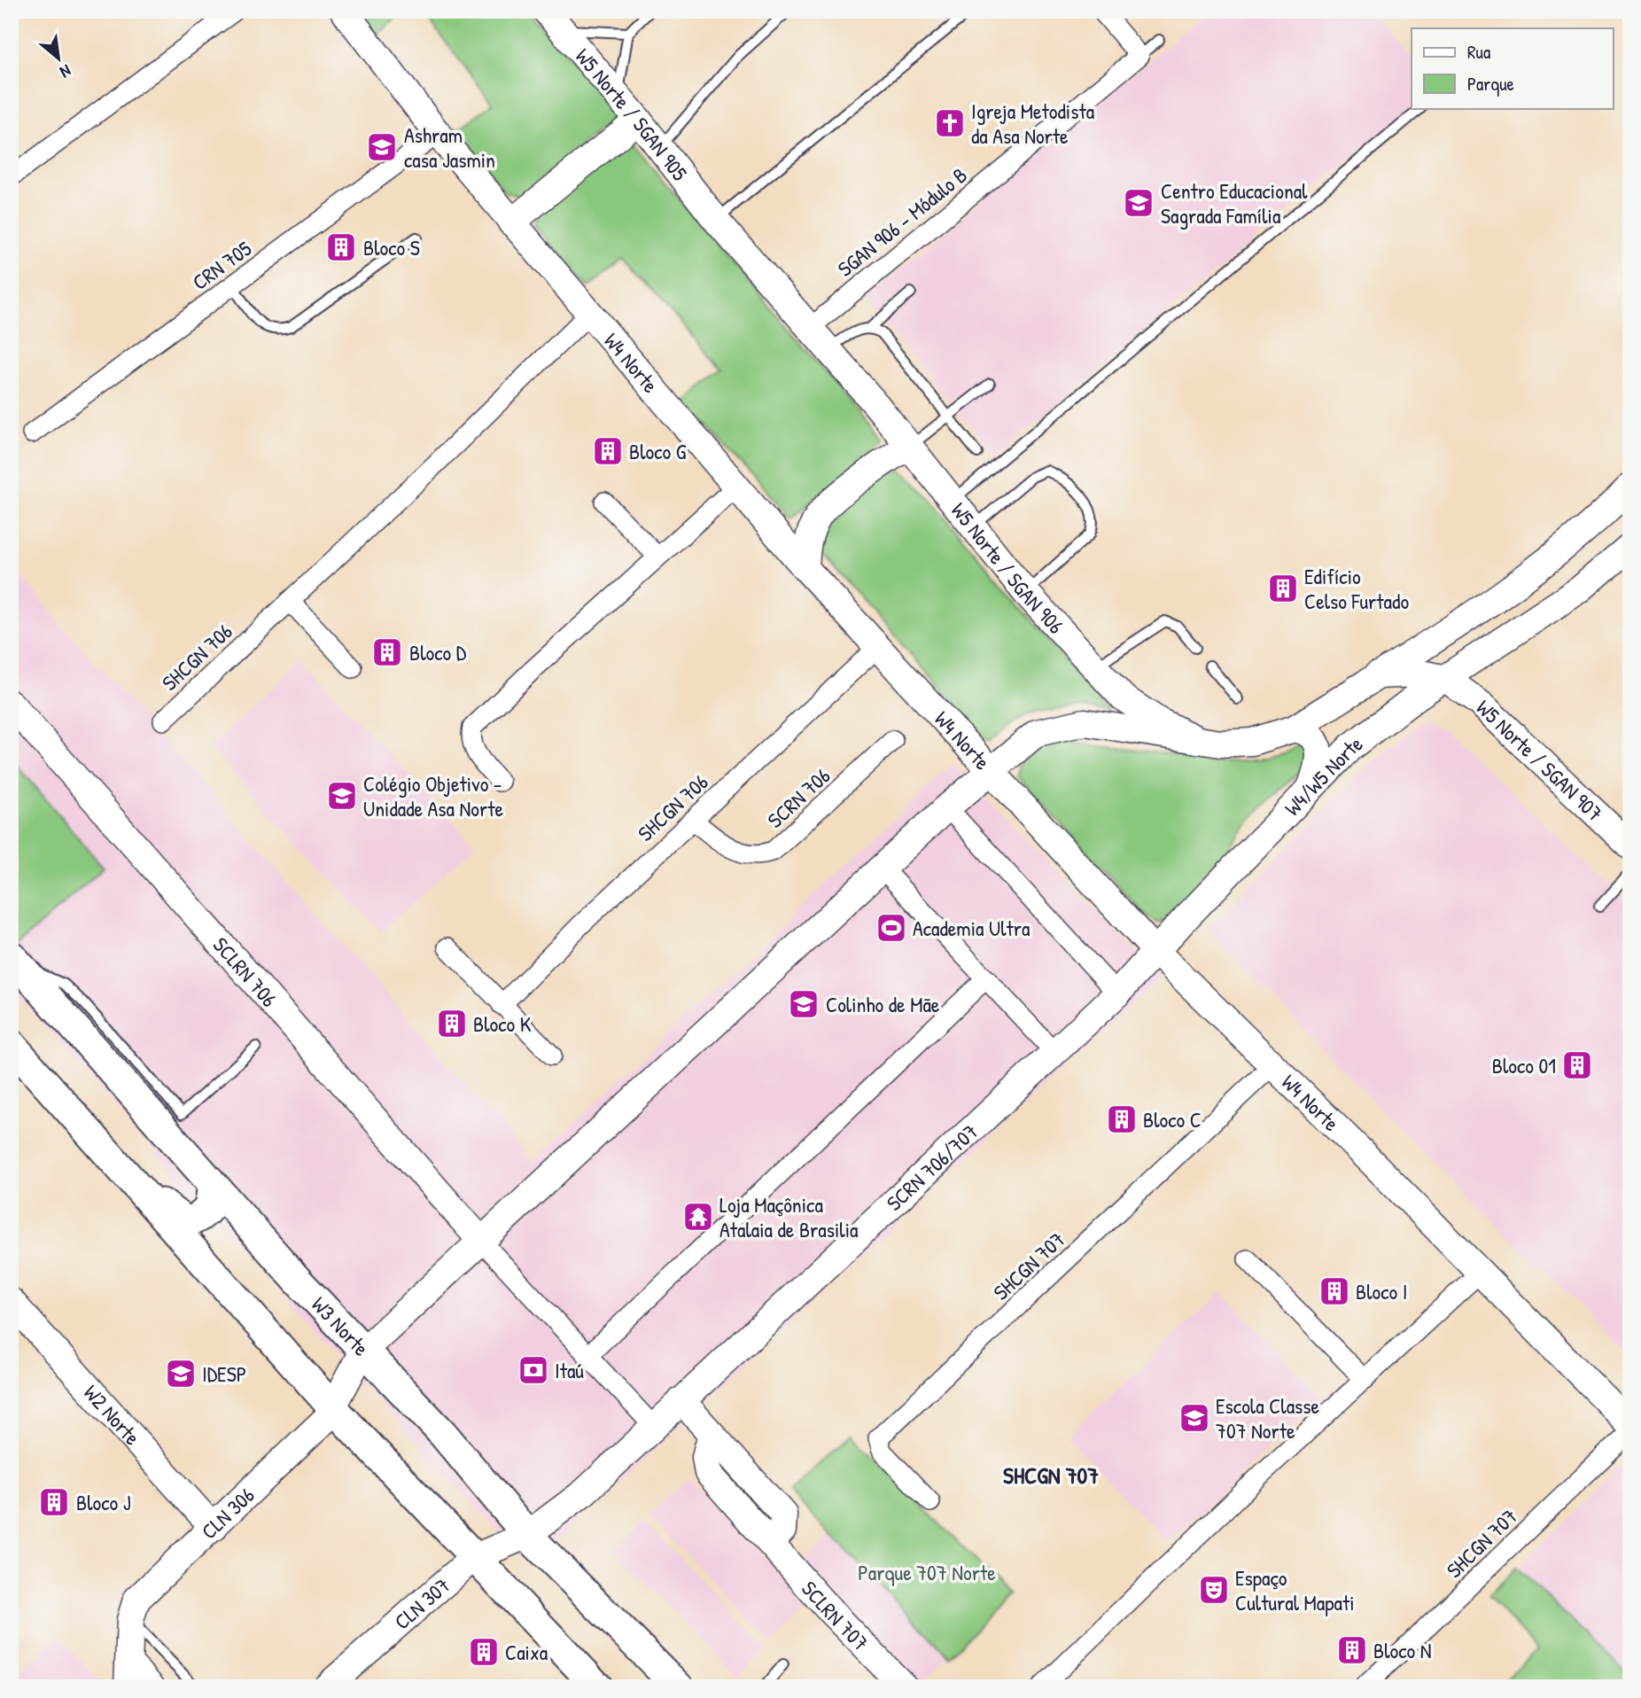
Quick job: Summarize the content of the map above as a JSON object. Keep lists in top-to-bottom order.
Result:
{
  "streets": {
    "main road": [
      "W5 Norte / SGAN 905",
      "W4 Norte",
      "W5 Norte / SGAN 906",
      "W5 Norte / SGAN 907",
      "W4/W5 Norte",
      "SCLRN 706",
      "SCRN 706/707",
      "W3 Norte",
      "W2 Norte",
      "CLN 306",
      "CLN 307",
      "SCLRN 707"
    ],
    "street": [
      "SGAN 906 - Módulo B",
      "CRN 705",
      "SHCGN 706",
      "SCRN 706",
      "SHCGN 707"
    ]
  },
  "crossings": [
    ["W5 Norte / SGAN 905", "W5 Norte / SGAN 906"],
    ["SGAN 906 - Módulo B", "W5 Norte / SGAN 906"],
    ["CRN 705", "W4 Norte"],
    ["W4 Norte", "SHCGN 706"],
    ["W4 Norte", "W4/W5 Norte"],
    ["W4 Norte", "SHCGN 707"],
    ["SHCGN 706", "SCRN 706"],
    ["W5 Norte / SGAN 907", "W4/W5 Norte"],
    ["W4/W5 Norte", "SCRN 706/707"],
    ["SCRN 706/707", "W3 Norte"],
    ["SCRN 706/707", "CLN 307"],
    ["SCRN 706/707", "SCLRN 707"],
    ["W3 Norte", "CLN 306"],
    ["W3 Norte", "CLN 307"],
    ["W2 Norte", "CLN 306"]
  ],
  "districts": ["SHCGN 707"],
  "parks": ["Parque 707 Norte"],
  "places": {
    "church": ["Igreja Metodista da Asa Norte"],
    "school or university": [
      "Ashram casa Jasmin",
      "Centro Educacional Sagrada Família",
      "Colégio Objetivo - Unidade Asa Norte",
      "Colinho de Mãe",
      "IDESP",
      "Escola Classe 707 Norte"
    ],
    "building": [
      "Bloco S",
      "Bloco G",
      "Edifício Celso Furtado",
      "Bloco D",
      "Bloco K",
      "Bloco 01",
      "Bloco C",
      "Bloco I",
      "Bloco J",
      "Bloco N",
      "Caixa"
    ],
    "sports": ["Academia Ultra"],
    "temple": ["Loja Maçônica Atalaia de Brasilia"],
    "bank": ["Itaú"],
    "theatre": ["Espaço Cultural Mapati"]
  },
  "legend": ["Rua", "Parque"],
  "north": "bottom right"
}
